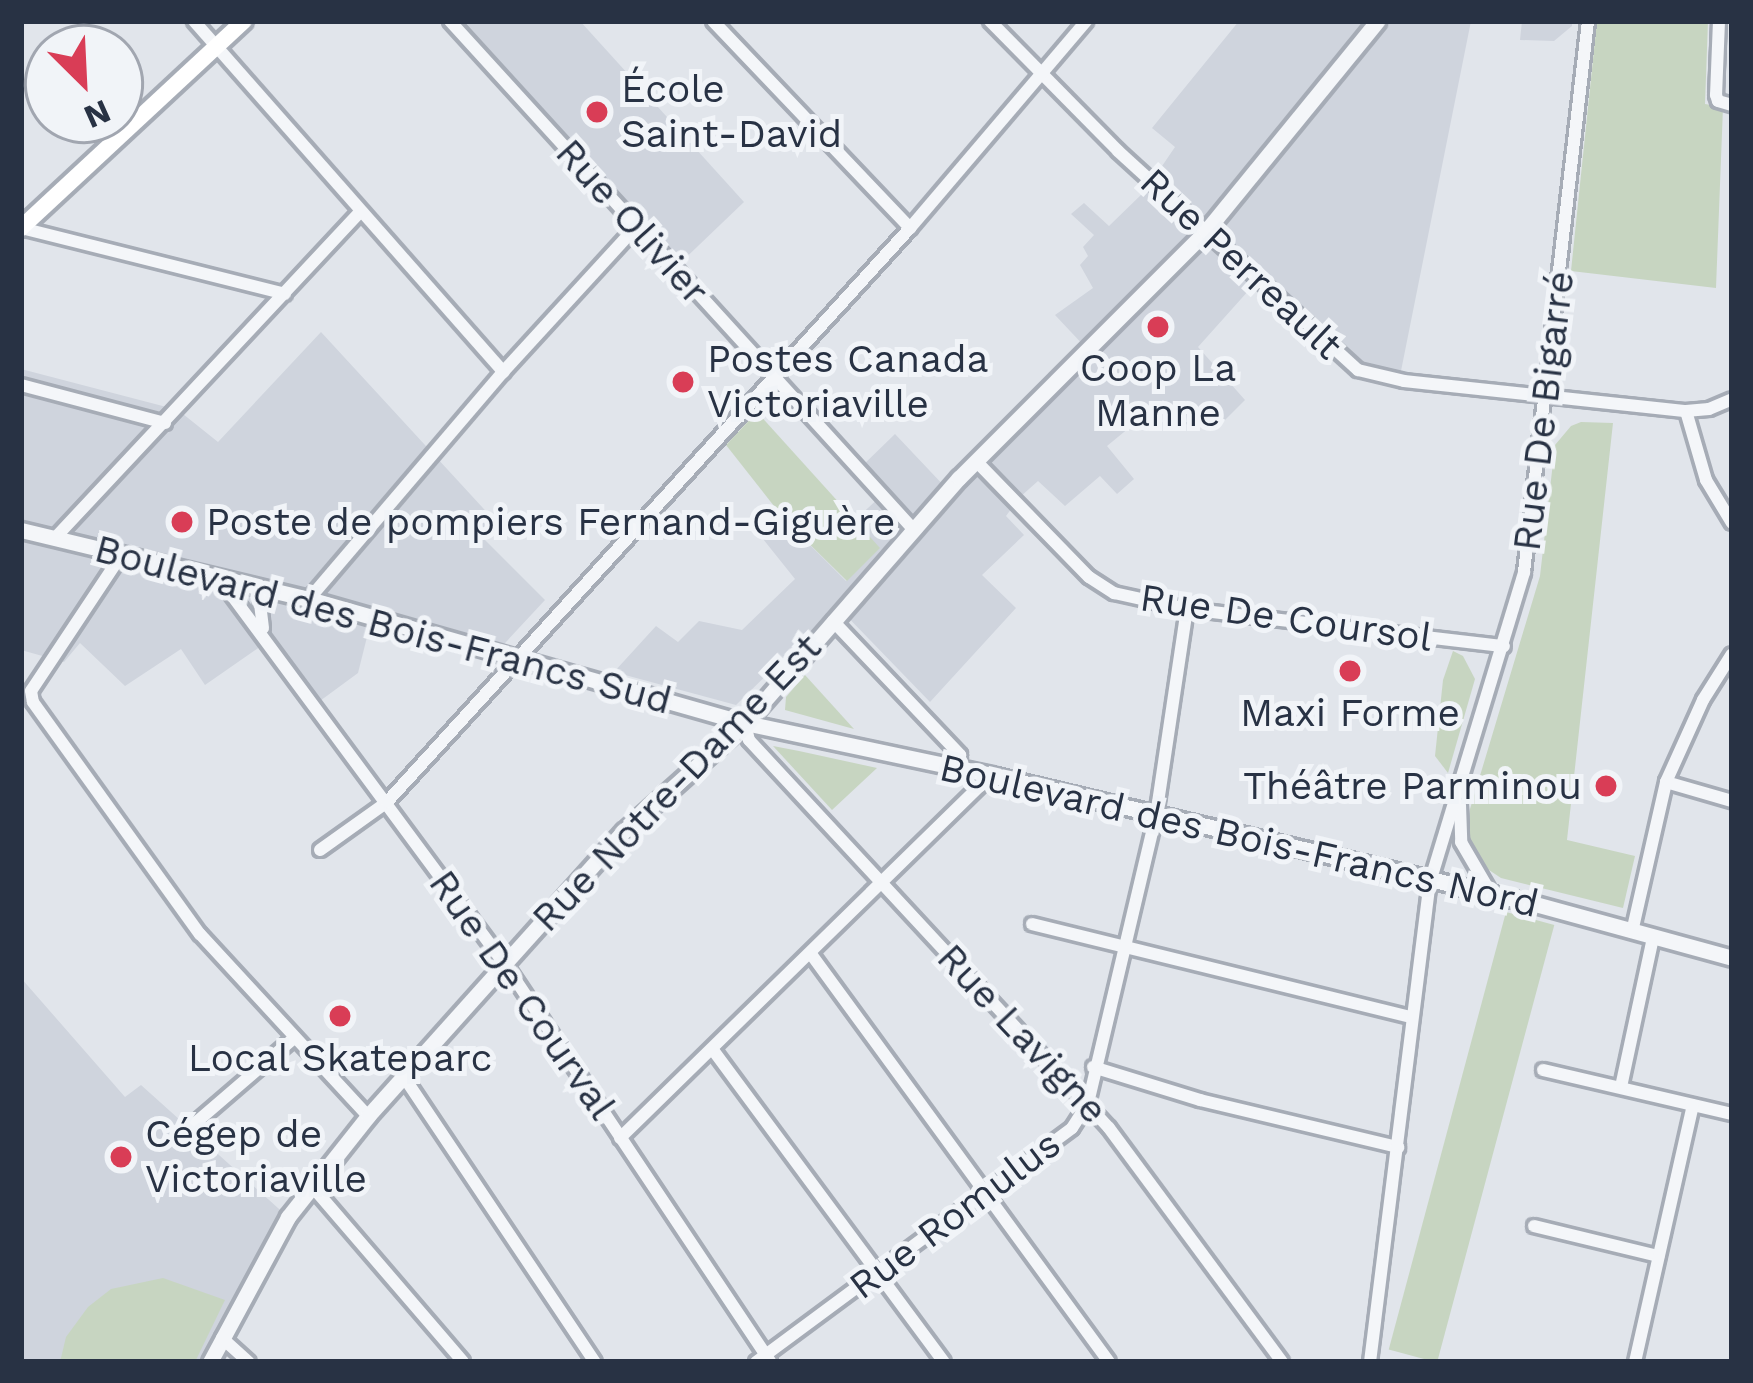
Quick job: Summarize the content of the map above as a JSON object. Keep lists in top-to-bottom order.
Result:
{
  "streets": {
    "street": [
      "Rue Olivier",
      "Rue Perreault",
      "Rue De Bigarré",
      "Rue De Coursol",
      "Boulevard des Bois-Francs Sud",
      "Rue Notre-Dame Est",
      "Boulevard des Bois-Francs Nord",
      "Rue De Courval",
      "Rue Lavigne",
      "Rue Romulus"
    ]
  },
  "crossings": [
    ["Rue Olivier", "Rue Notre-Dame Est"],
    ["Rue Perreault", "Rue De Bigarré"],
    ["Rue Perreault", "Rue Notre-Dame Est"],
    ["Rue De Bigarré", "Rue De Coursol"],
    ["Rue De Bigarré", "Boulevard des Bois-Francs Nord"],
    ["Rue De Coursol", "Rue Notre-Dame Est"],
    ["Rue De Coursol", "Rue Romulus"],
    ["Boulevard des Bois-Francs Sud", "Rue Notre-Dame Est"],
    ["Boulevard des Bois-Francs Sud", "Boulevard des Bois-Francs Nord"],
    ["Boulevard des Bois-Francs Sud", "Rue De Courval"],
    ["Boulevard des Bois-Francs Sud", "Rue Lavigne"],
    ["Rue Notre-Dame Est", "Boulevard des Bois-Francs Nord"],
    ["Rue Notre-Dame Est", "Rue De Courval"],
    ["Rue Notre-Dame Est", "Rue Lavigne"],
    ["Boulevard des Bois-Francs Nord", "Rue Lavigne"],
    ["Boulevard des Bois-Francs Nord", "Rue Romulus"],
    ["Rue De Courval", "Rue Romulus"],
    ["Rue Lavigne", "Rue Romulus"]
  ],
  "places": [
    "École Saint-David",
    "Coop La Manne",
    "Postes Canada Victoriaville",
    "Poste de pompiers Fernand-Giguère",
    "Maxi Forme",
    "Théâtre Parminou",
    "Local Skateparc",
    "Cégep de Victoriaville"
  ],
  "north": "bottom right"
}
